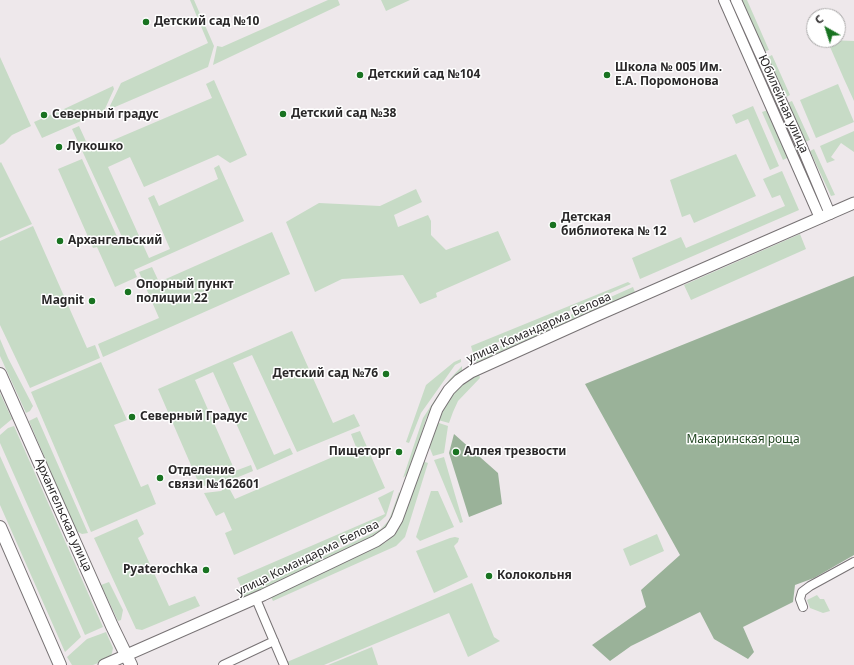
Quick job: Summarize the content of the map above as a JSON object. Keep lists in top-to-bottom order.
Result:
{
  "streets": {
    "main road": ["улица Командарма Белова", "Архангельская улица"],
    "street": ["Юбилейная улица"]
  },
  "crossings": [
    ["Юбилейная улица", "улица Командарма Белова"],
    ["улица Командарма Белова", "Архангельская улица"]
  ],
  "parks": ["Макаринская роща"],
  "places": [
    "Детский сад №10",
    "Детский сад №104",
    "Школа № 005 Им. Е.А. Поромонова",
    "Детский сад №38",
    "Северный градус",
    "Лукошко",
    "Детская библиотека № 12",
    "Архангельский",
    "Опорный пункт полиции 22",
    "Magnit",
    "Детский сад №76",
    "Северный Градус",
    "Пищеторг",
    "Аллея трезвости",
    "Отделение связи №162601",
    "Pyaterochka",
    "Колокольня"
  ],
  "north": "top left"
}
